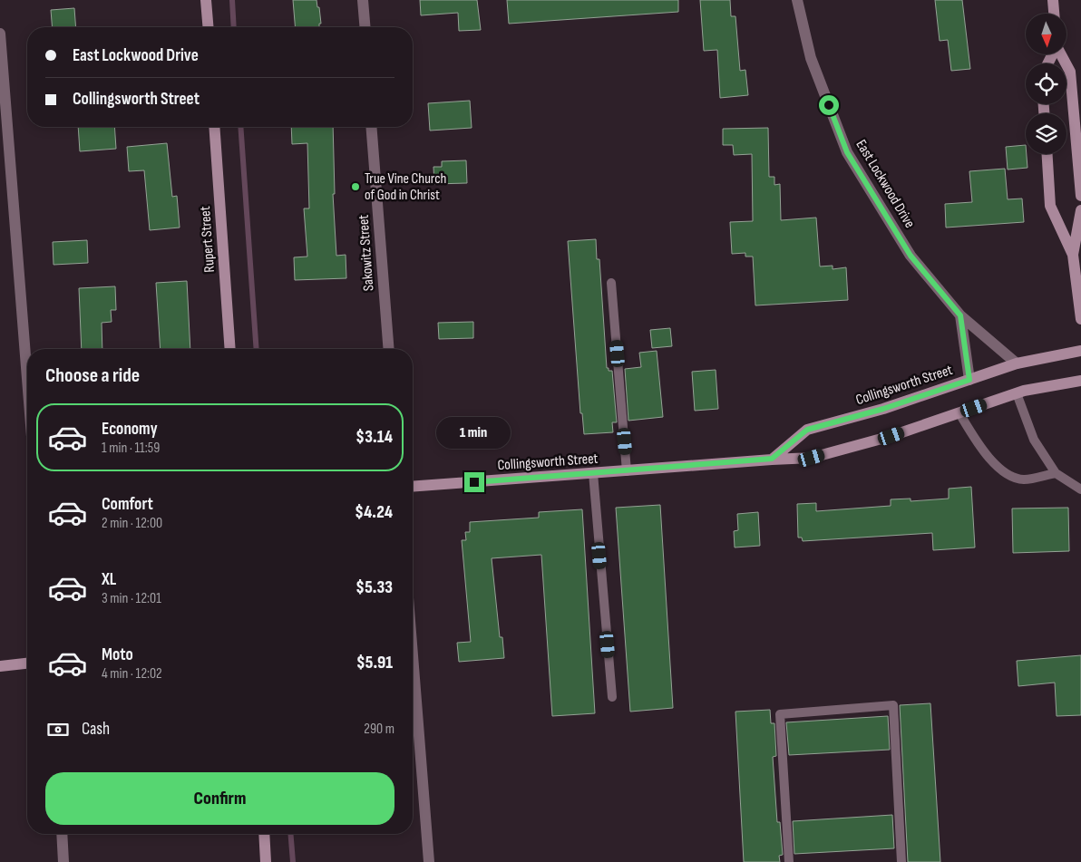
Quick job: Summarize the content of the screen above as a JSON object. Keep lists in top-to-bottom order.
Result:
{
  "streets": {
    "street": [
      "East Lockwood Drive",
      "Rupert Street",
      "Sakowitz Street",
      "Collingsworth Street"
    ]
  },
  "crossings": [
    ["East Lockwood Drive", "Collingsworth Street"]
  ],
  "places": ["True Vine Church of God in Christ"],
  "north": "bottom",
  "page": {
    "banner": ["East Lockwood Drive", "Collingsworth Street"],
    "heading": "Choose a ride",
    "list": [
      {
        "name": "Economy",
        "note": "1 min · 11:59",
        "value": "$3.14"
      },
      {
        "name": "Comfort",
        "note": "2 min · 12:00",
        "value": "$4.24"
      },
      {
        "name": "XL",
        "note": "3 min · 12:01",
        "value": "$5.33"
      },
      {
        "name": "Moto",
        "note": "4 min · 12:02",
        "value": "$5.91"
      }
    ],
    "bubble": "1 min",
    "pay": ["Cash", "290 m"],
    "buttons": "Confirm"
  }
}
